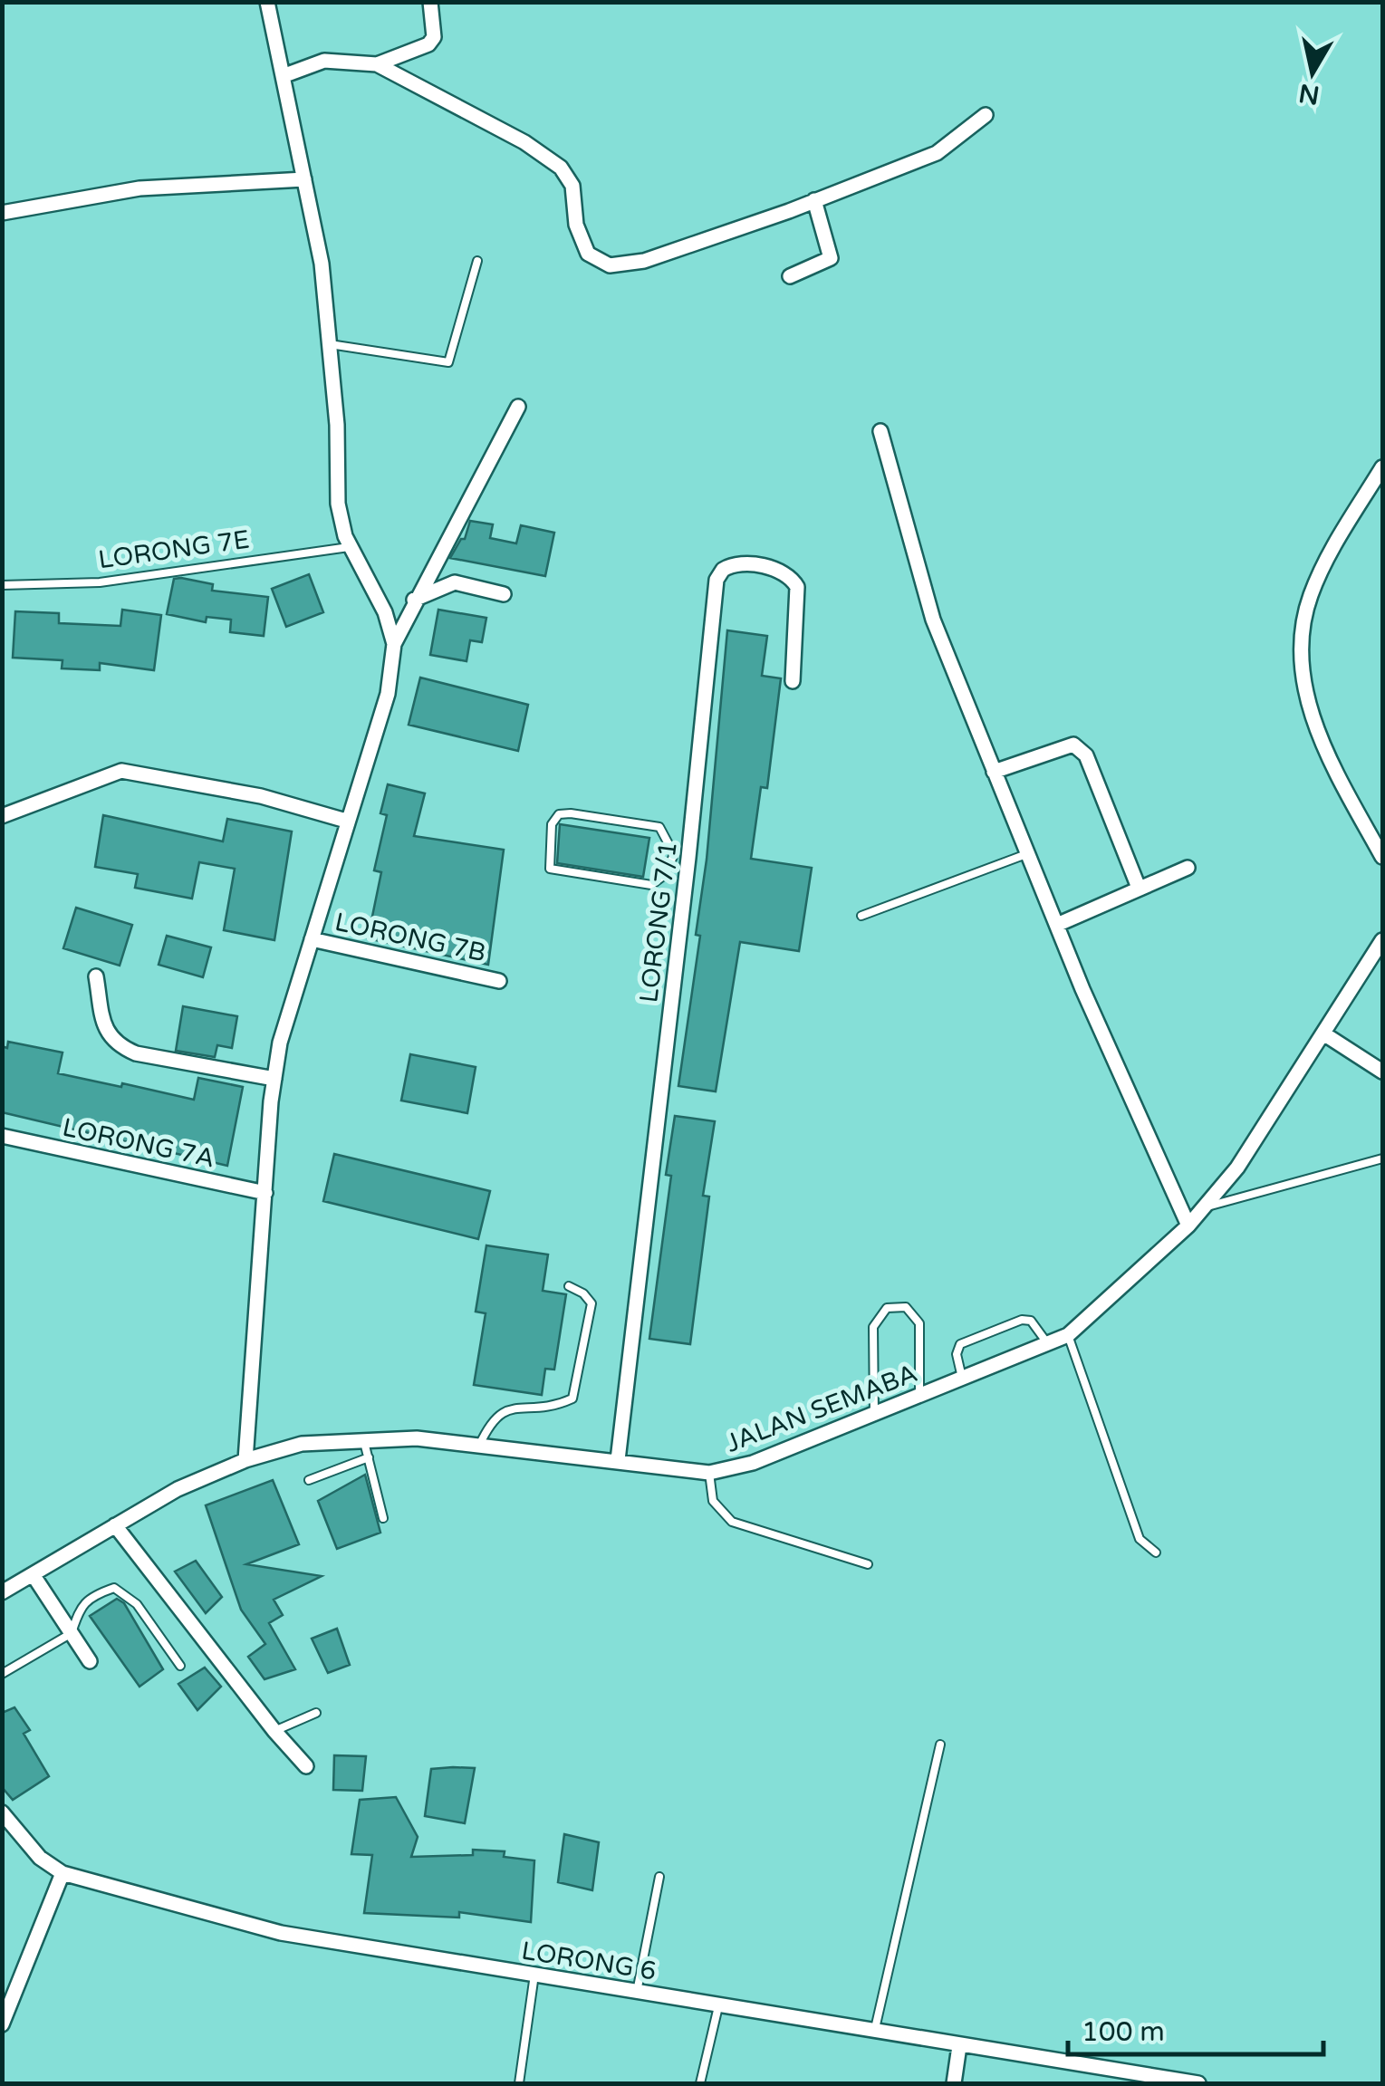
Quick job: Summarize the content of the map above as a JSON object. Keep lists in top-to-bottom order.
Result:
{
  "streets": {
    "street": [
      "LORONG 7/1",
      "LORONG 7B",
      "LORONG 7A",
      "JALAN SEMABA",
      "LORONG 6"
    ],
    "lane": ["LORONG 7E"]
  },
  "crossings": [
    ["LORONG 7/1", "JALAN SEMABA"]
  ],
  "scale_bar": "100 m",
  "north": "bottom"
}
